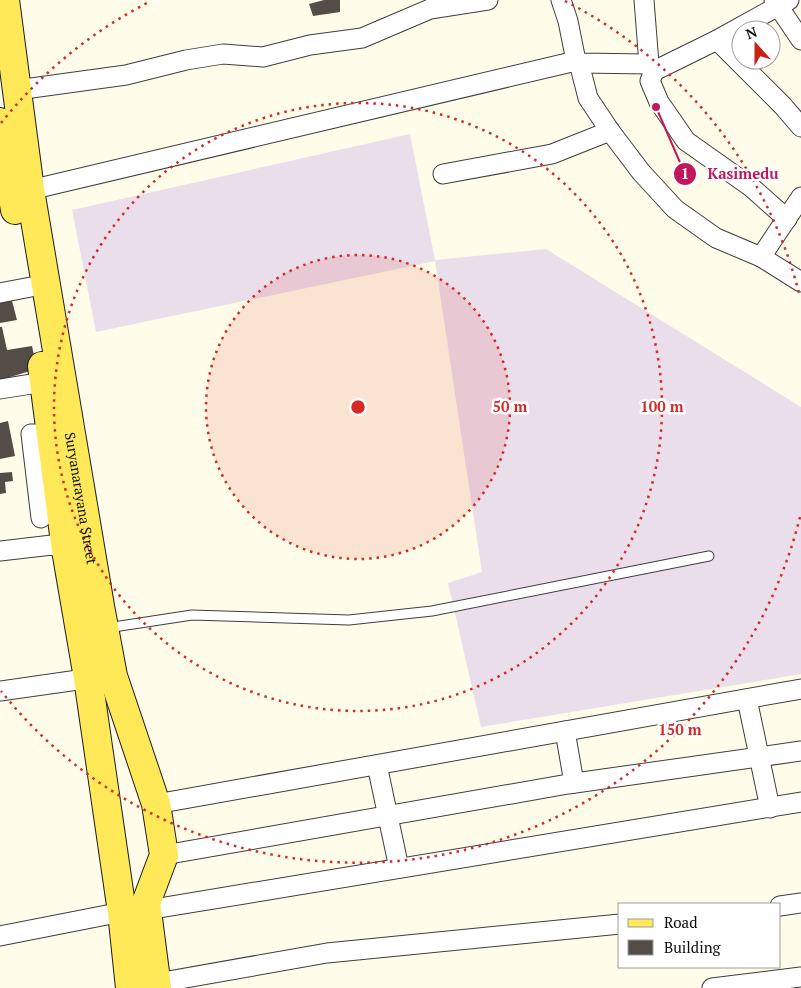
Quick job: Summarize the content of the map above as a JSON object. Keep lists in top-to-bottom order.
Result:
{
  "streets": {
    "main road": ["Suryanarayana Street"]
  },
  "places": ["Kasimedu"],
  "legend": ["Road", "Building"],
  "north": "top",
  "rings": ["50 m", "100 m", "150 m"]
}
